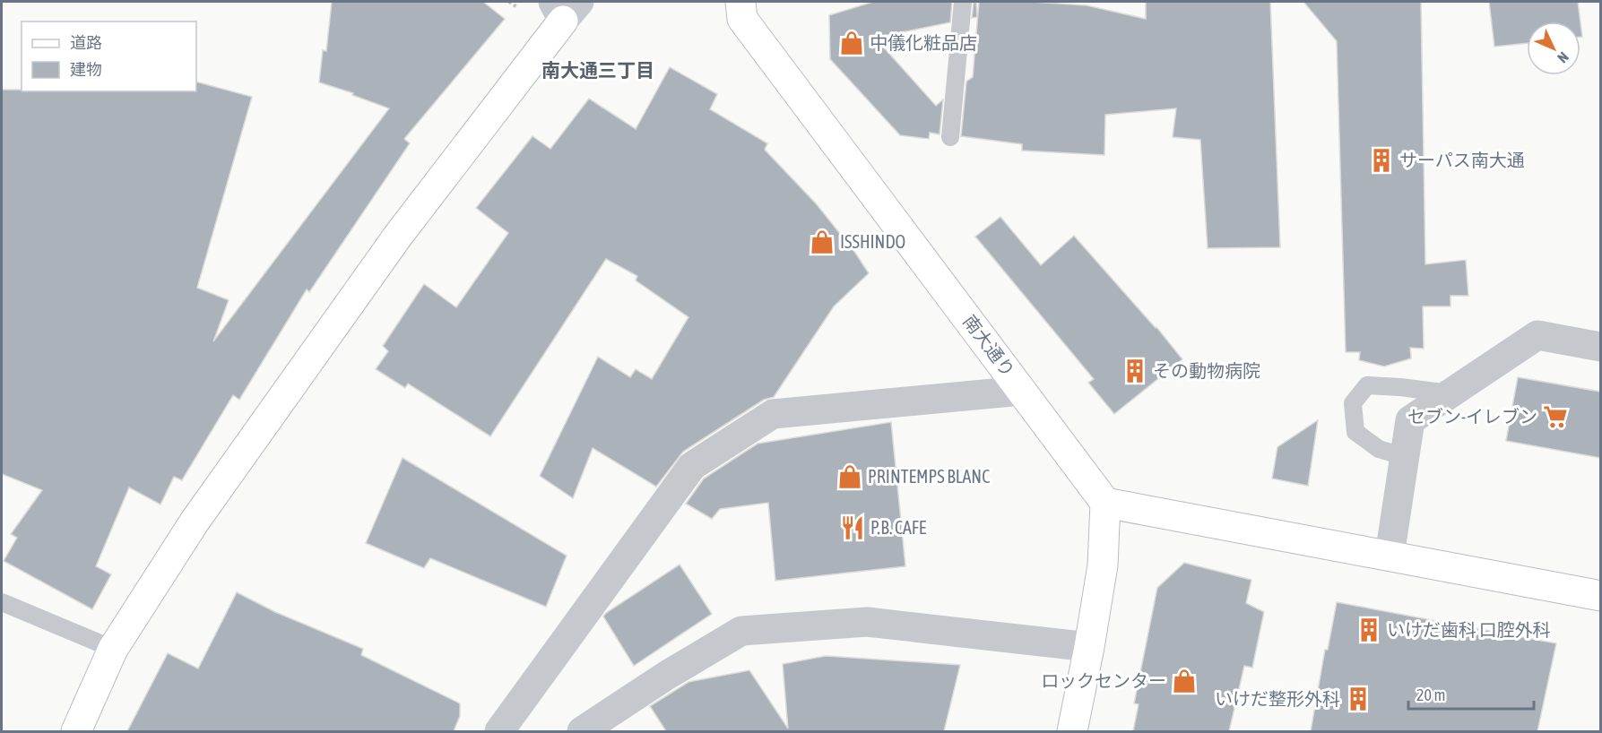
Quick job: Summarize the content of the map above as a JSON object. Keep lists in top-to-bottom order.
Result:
{
  "streets": {
    "street": ["南大通り"]
  },
  "districts": ["南大通三丁目"],
  "places": {
    "shop": [
      "中儀化粧品店",
      "ISSHINDO",
      "PRINTEMPS BLANC",
      "ロックセンター"
    ],
    "building": [
      "サーパス南大通",
      "その動物病院",
      "いけだ歯科 口腔外科",
      "いけだ整形外科"
    ],
    "supermarket": ["セブン-イレブン"],
    "restaurant": ["P.B. CAFE"]
  },
  "legend": ["道路", "建物"],
  "scale_bar": "20 m",
  "north": "bottom right"
}
